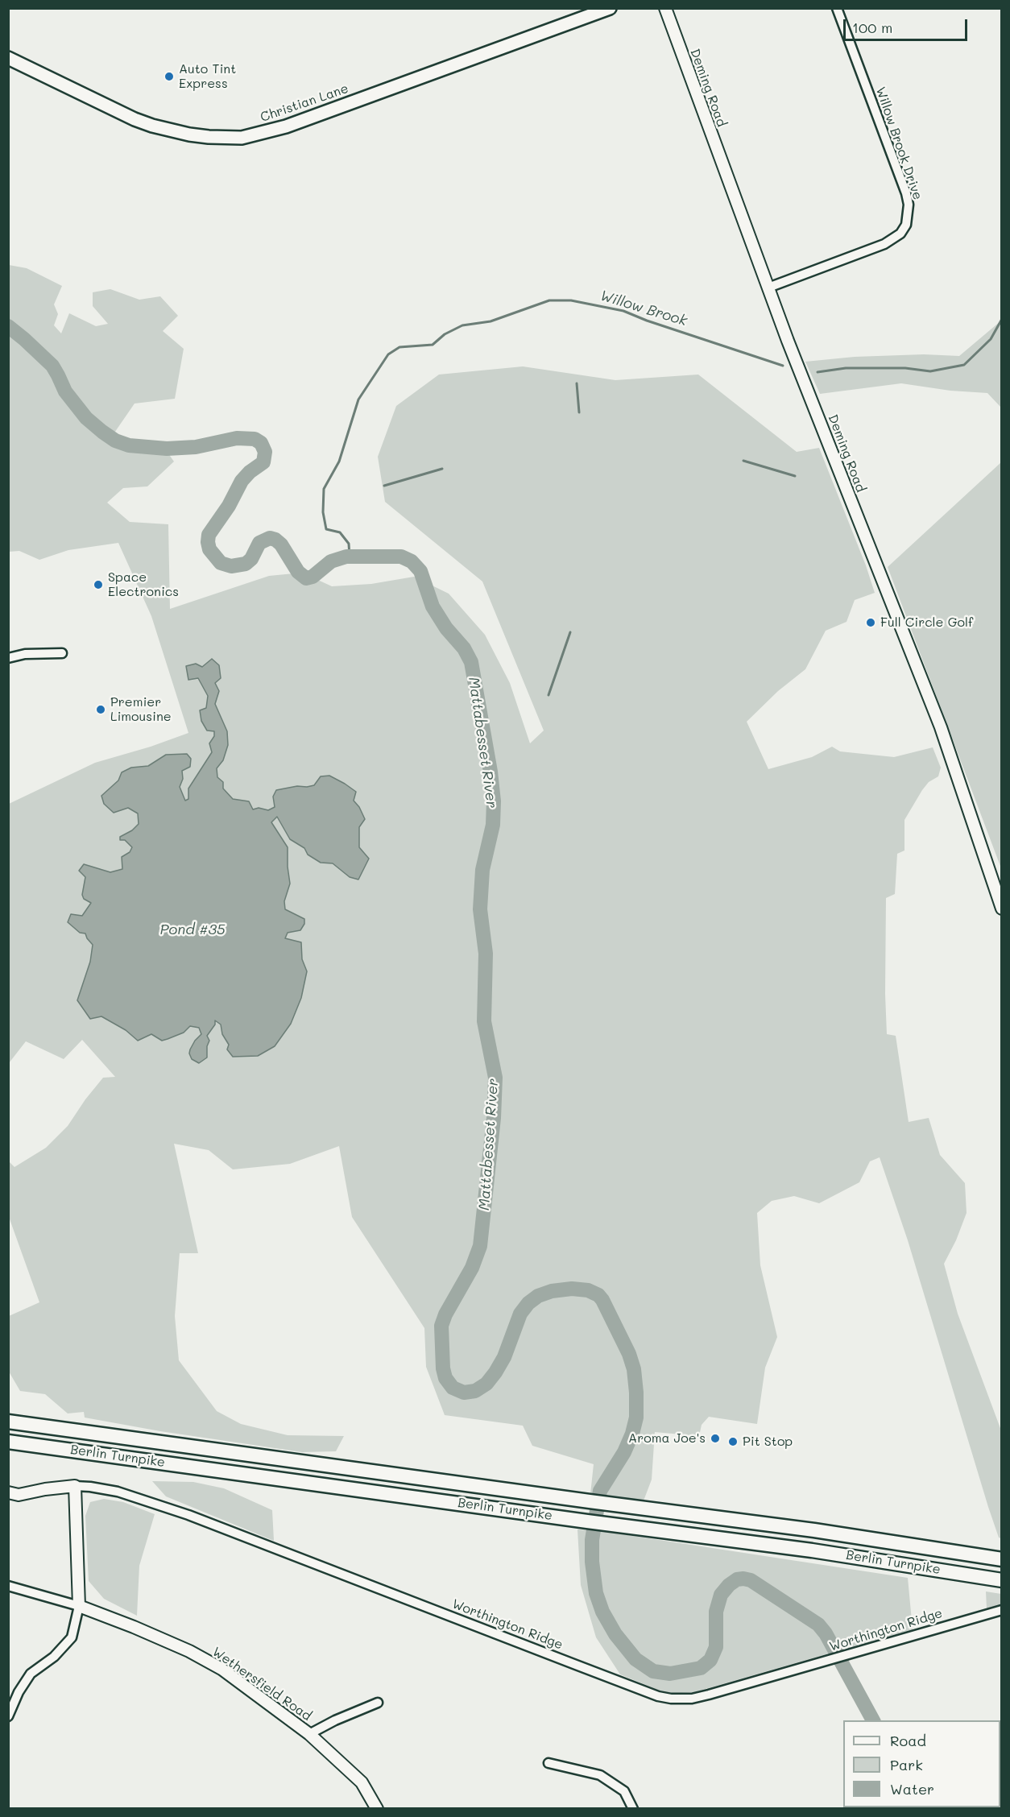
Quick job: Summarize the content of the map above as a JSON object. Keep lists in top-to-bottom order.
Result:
{
  "streets": {
    "highway": ["Berlin Turnpike"],
    "main road": ["Christian Lane"],
    "street": [
      "Deming Road",
      "Willow Brook Drive",
      "Worthington Ridge",
      "Wethersfield Road"
    ]
  },
  "crossings": [
    ["Deming Road", "Willow Brook Drive"]
  ],
  "water": ["Willow Brook", "Mattabesset River", "Pond #35"],
  "places": [
    "Auto Tint Express",
    "Space Electronics",
    "Full Circle Golf",
    "Premier Limousine",
    "Aroma Joe's",
    "Pit Stop"
  ],
  "legend": ["Road", "Park", "Water"],
  "scale_bar": "100 m"
}
